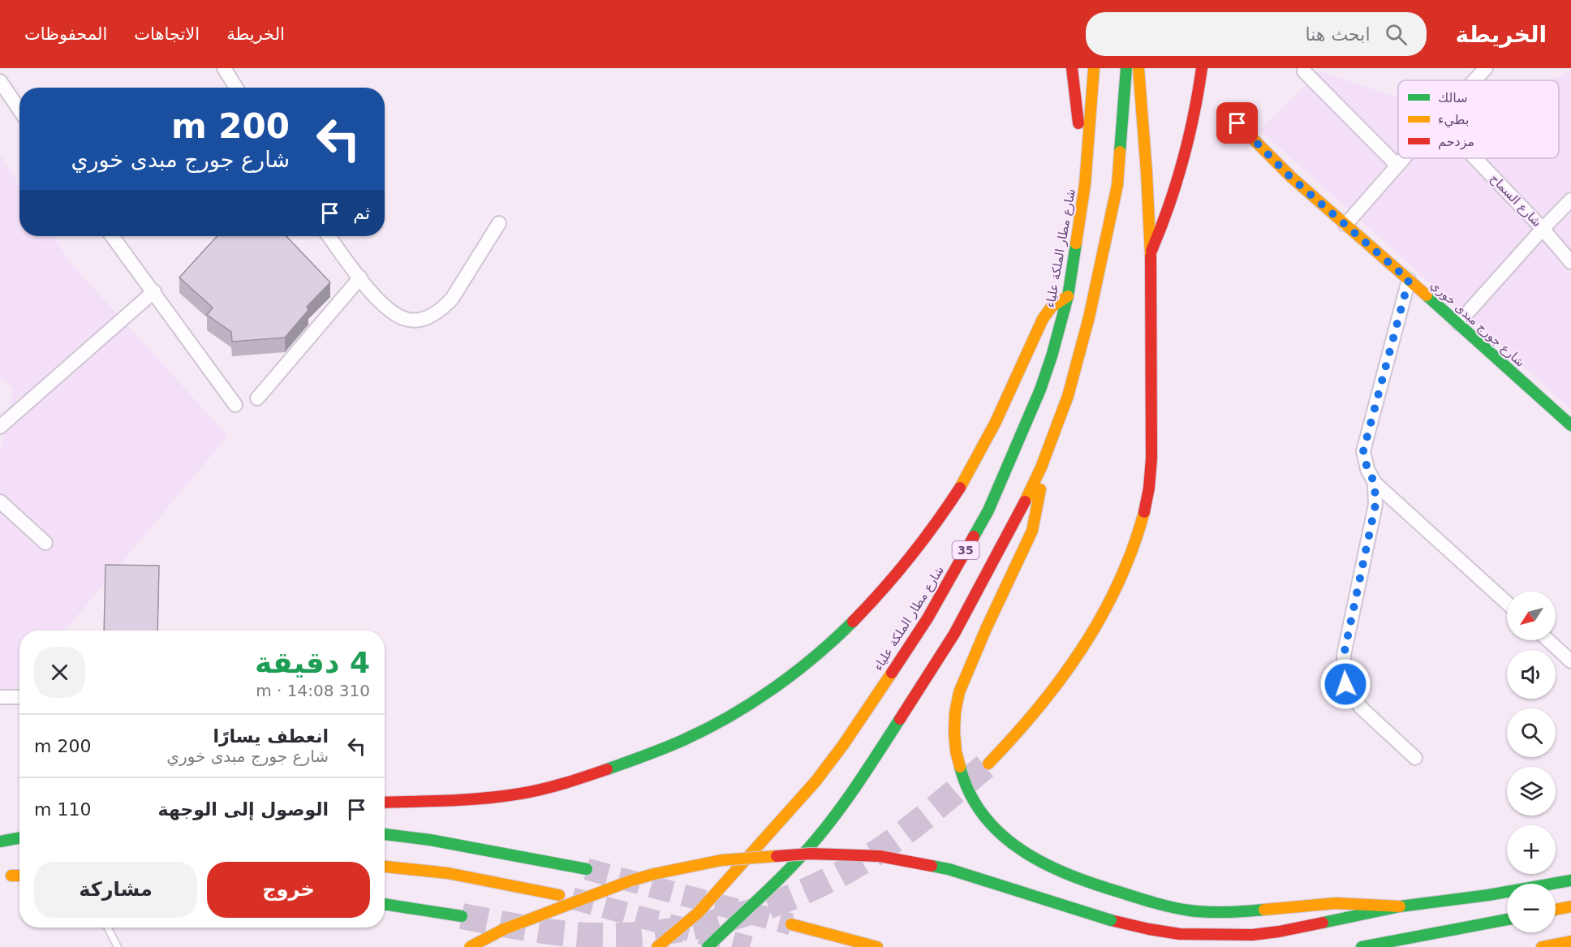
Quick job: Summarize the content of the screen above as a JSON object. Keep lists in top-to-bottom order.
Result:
{
  "streets": {
    "main road": ["شارع مطار الملكة علياء", "شارع جورج مبدى خوري", "35"],
    "street": ["شارع السماح"]
  },
  "legend": ["سالك", "بطيء", "مزدحم"],
  "north": "bottom left",
  "page": {
    "header": "الخريطة",
    "search": "ابحث هنا",
    "nav": ["الخريطة", "الاتجاهات", "المحفوظات"],
    "turn": ["200 m", "شارع جورج مبدى خوري"],
    "then": "ثم",
    "map_buttons": ["+", "−"],
    "heading": ["4 دقيقة", "310 m · 14:08"],
    "list": [
      {
        "name": "انعطف يسارًا",
        "note": "شارع جورج مبدى خوري",
        "value": "200 m"
      },
      {
        "name": "الوصول إلى الوجهة",
        "value": "110 m"
      }
    ],
    "buttons": ["خروج", "مشاركة"]
  }
}
